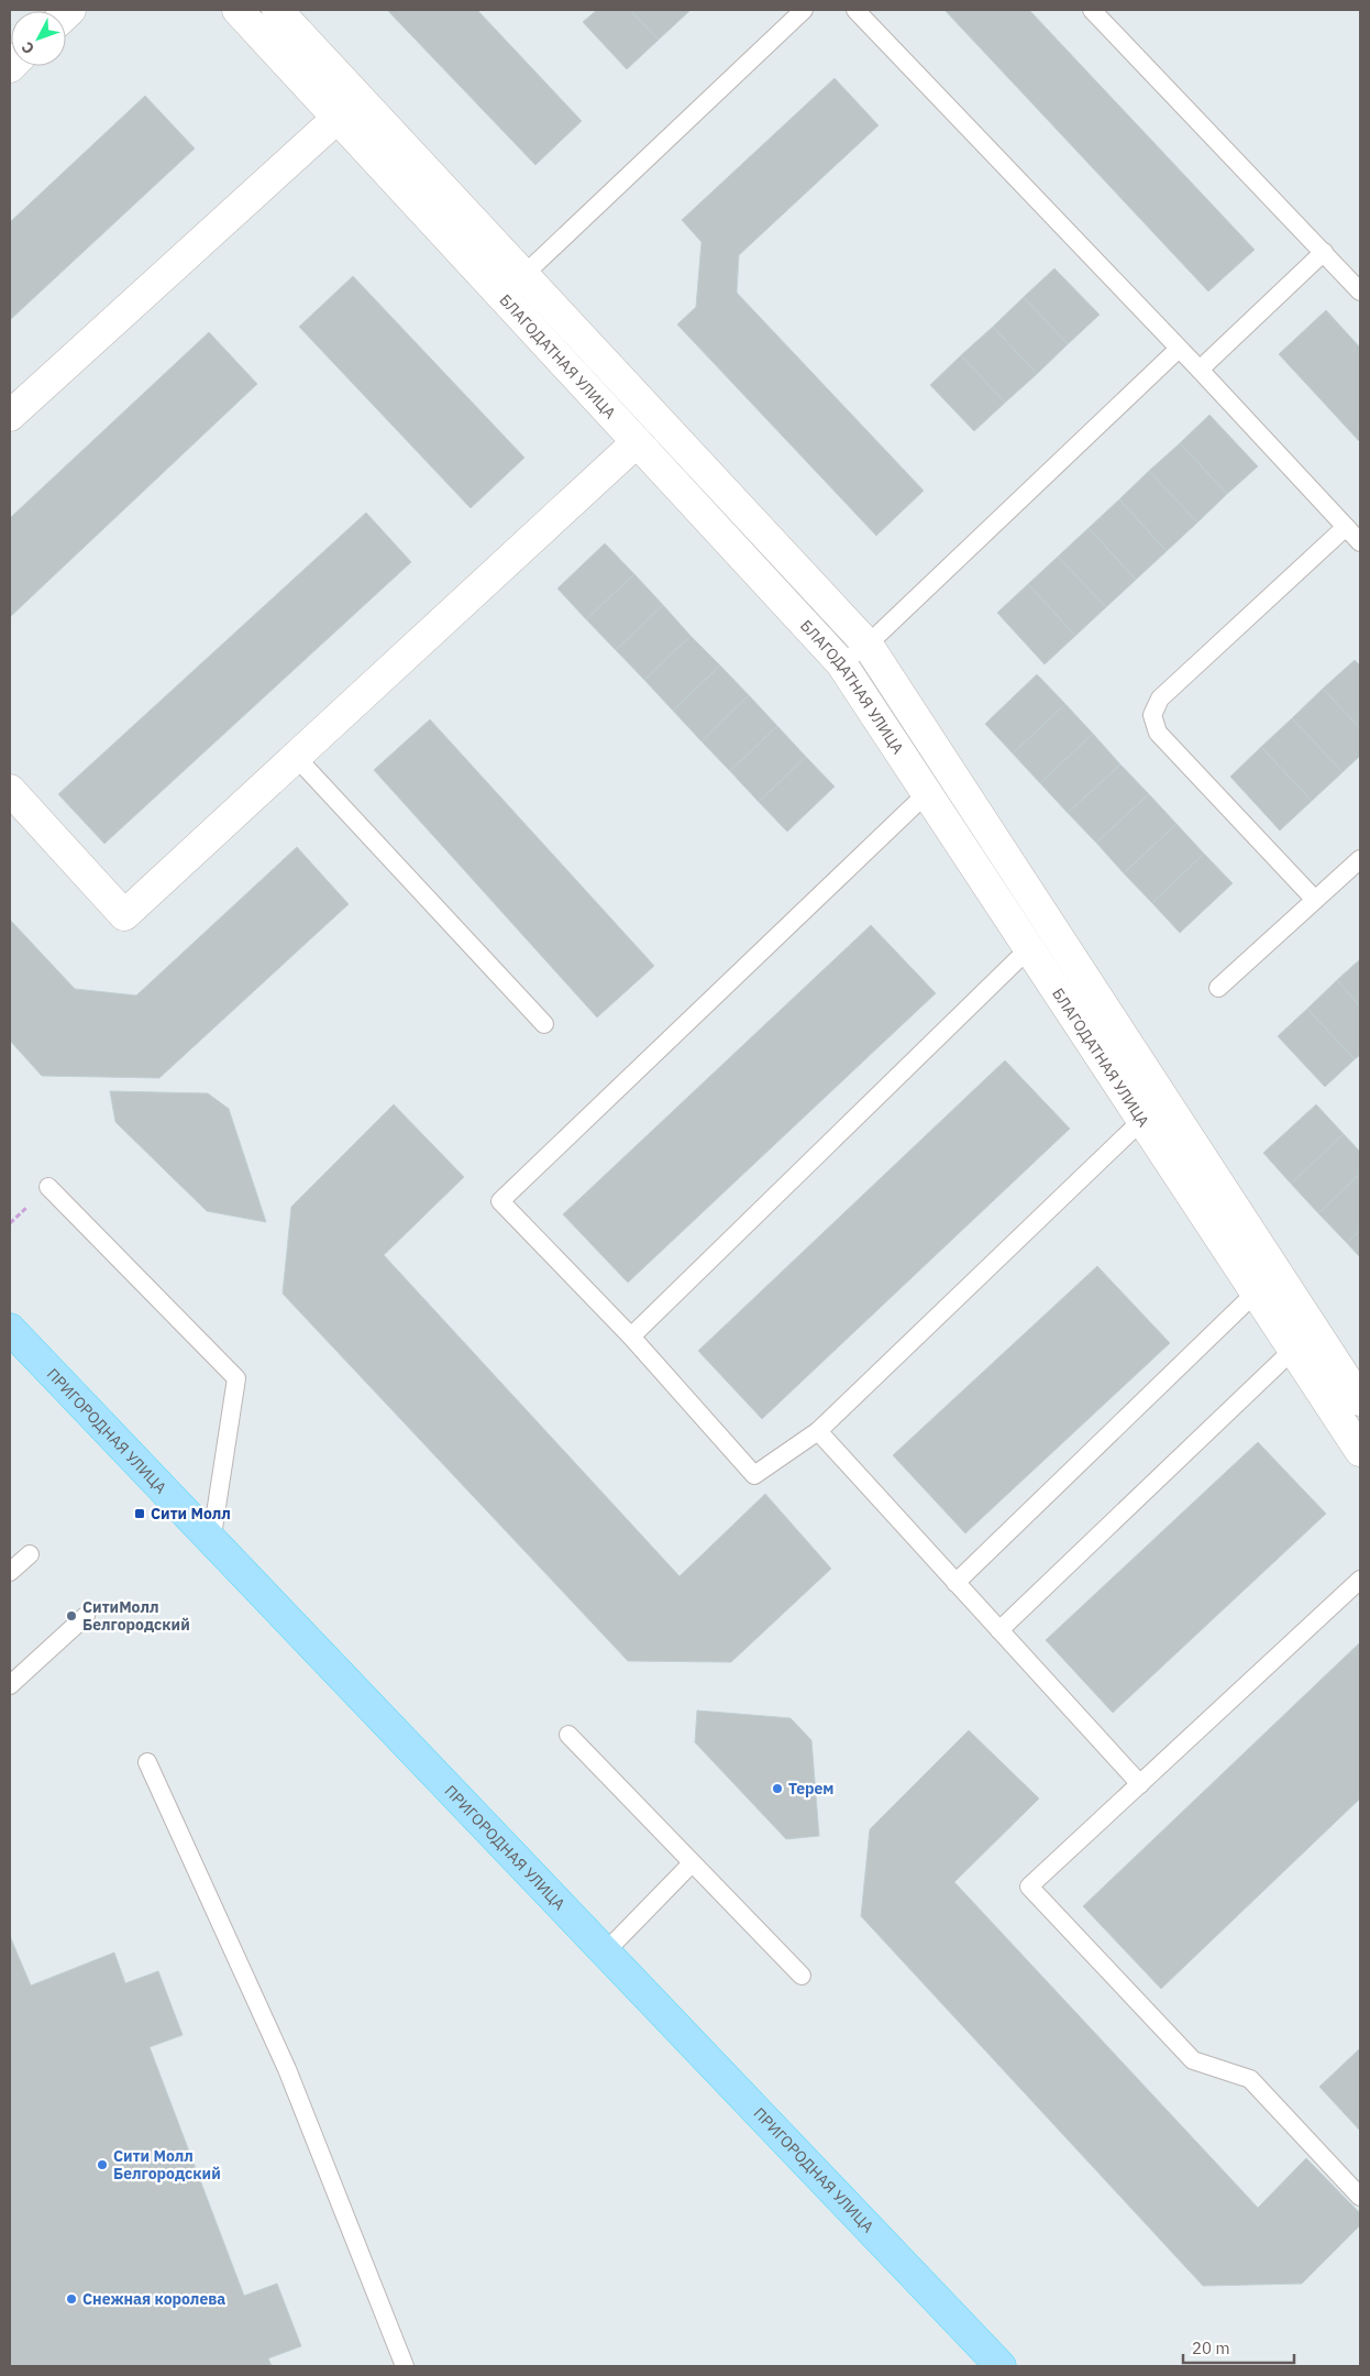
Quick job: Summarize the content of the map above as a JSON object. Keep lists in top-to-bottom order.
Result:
{
  "streets": {
    "main road": ["ПРИГОРОДНАЯ УЛИЦА"],
    "street": ["БЛАГОДАТНАЯ УЛИЦА"]
  },
  "places": {
    "transit": ["Сити Молл"],
    "other": [
      "СитиМолл Белгородский",
      "Терем",
      "Сити Молл Белгородский",
      "Снежная королева"
    ]
  },
  "scale_bar": "20 m",
  "north": "bottom left"
}
